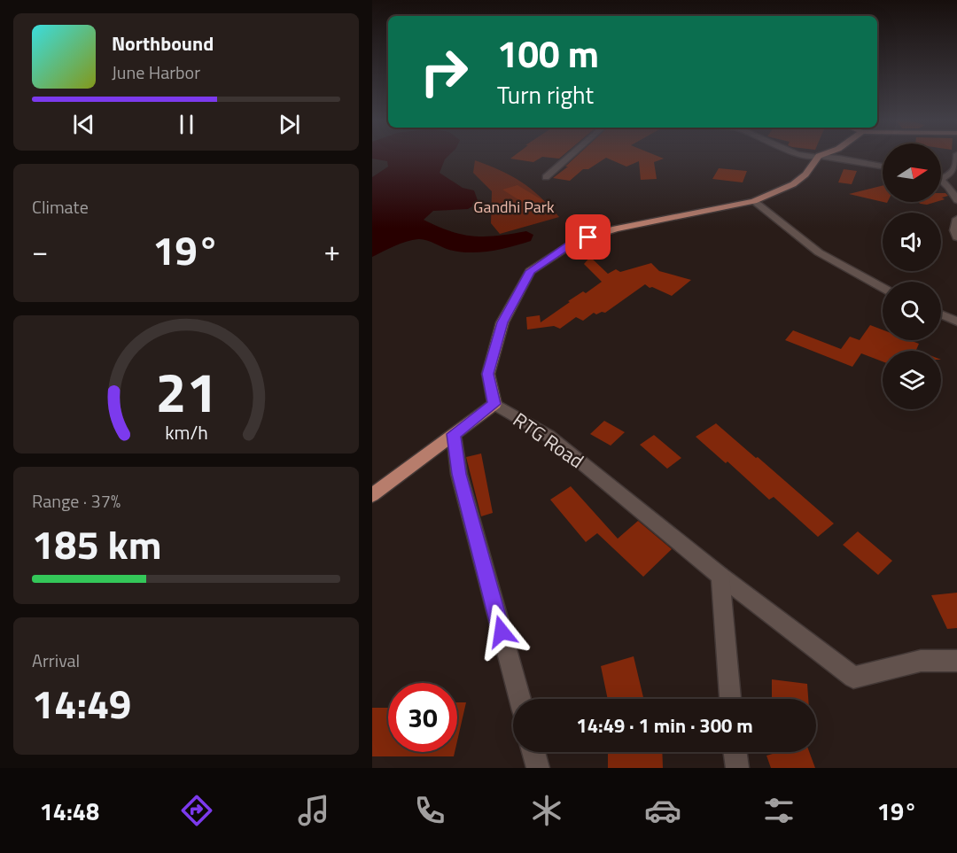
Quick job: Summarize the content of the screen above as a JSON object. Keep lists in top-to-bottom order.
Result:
{
  "streets": {
    "main road": ["RTG Road"]
  },
  "parks": ["Gandhi Park"],
  "north": "right",
  "page": {
    "turn": ["100 m", "Turn right"],
    "song": ["Northbound", "June Harbor"],
    "tile": [
      "Climate",
      ["Range · 37%", "185 km"],
      ["Arrival", "14:49"]
    ],
    "heat": ["−", "19°", "+"],
    "limit": "30",
    "trip": "14:49 · 1 min · 300 m",
    "tabs": ["14:48", "19°"],
    "gauge": ["21", "km/h"]
  }
}
